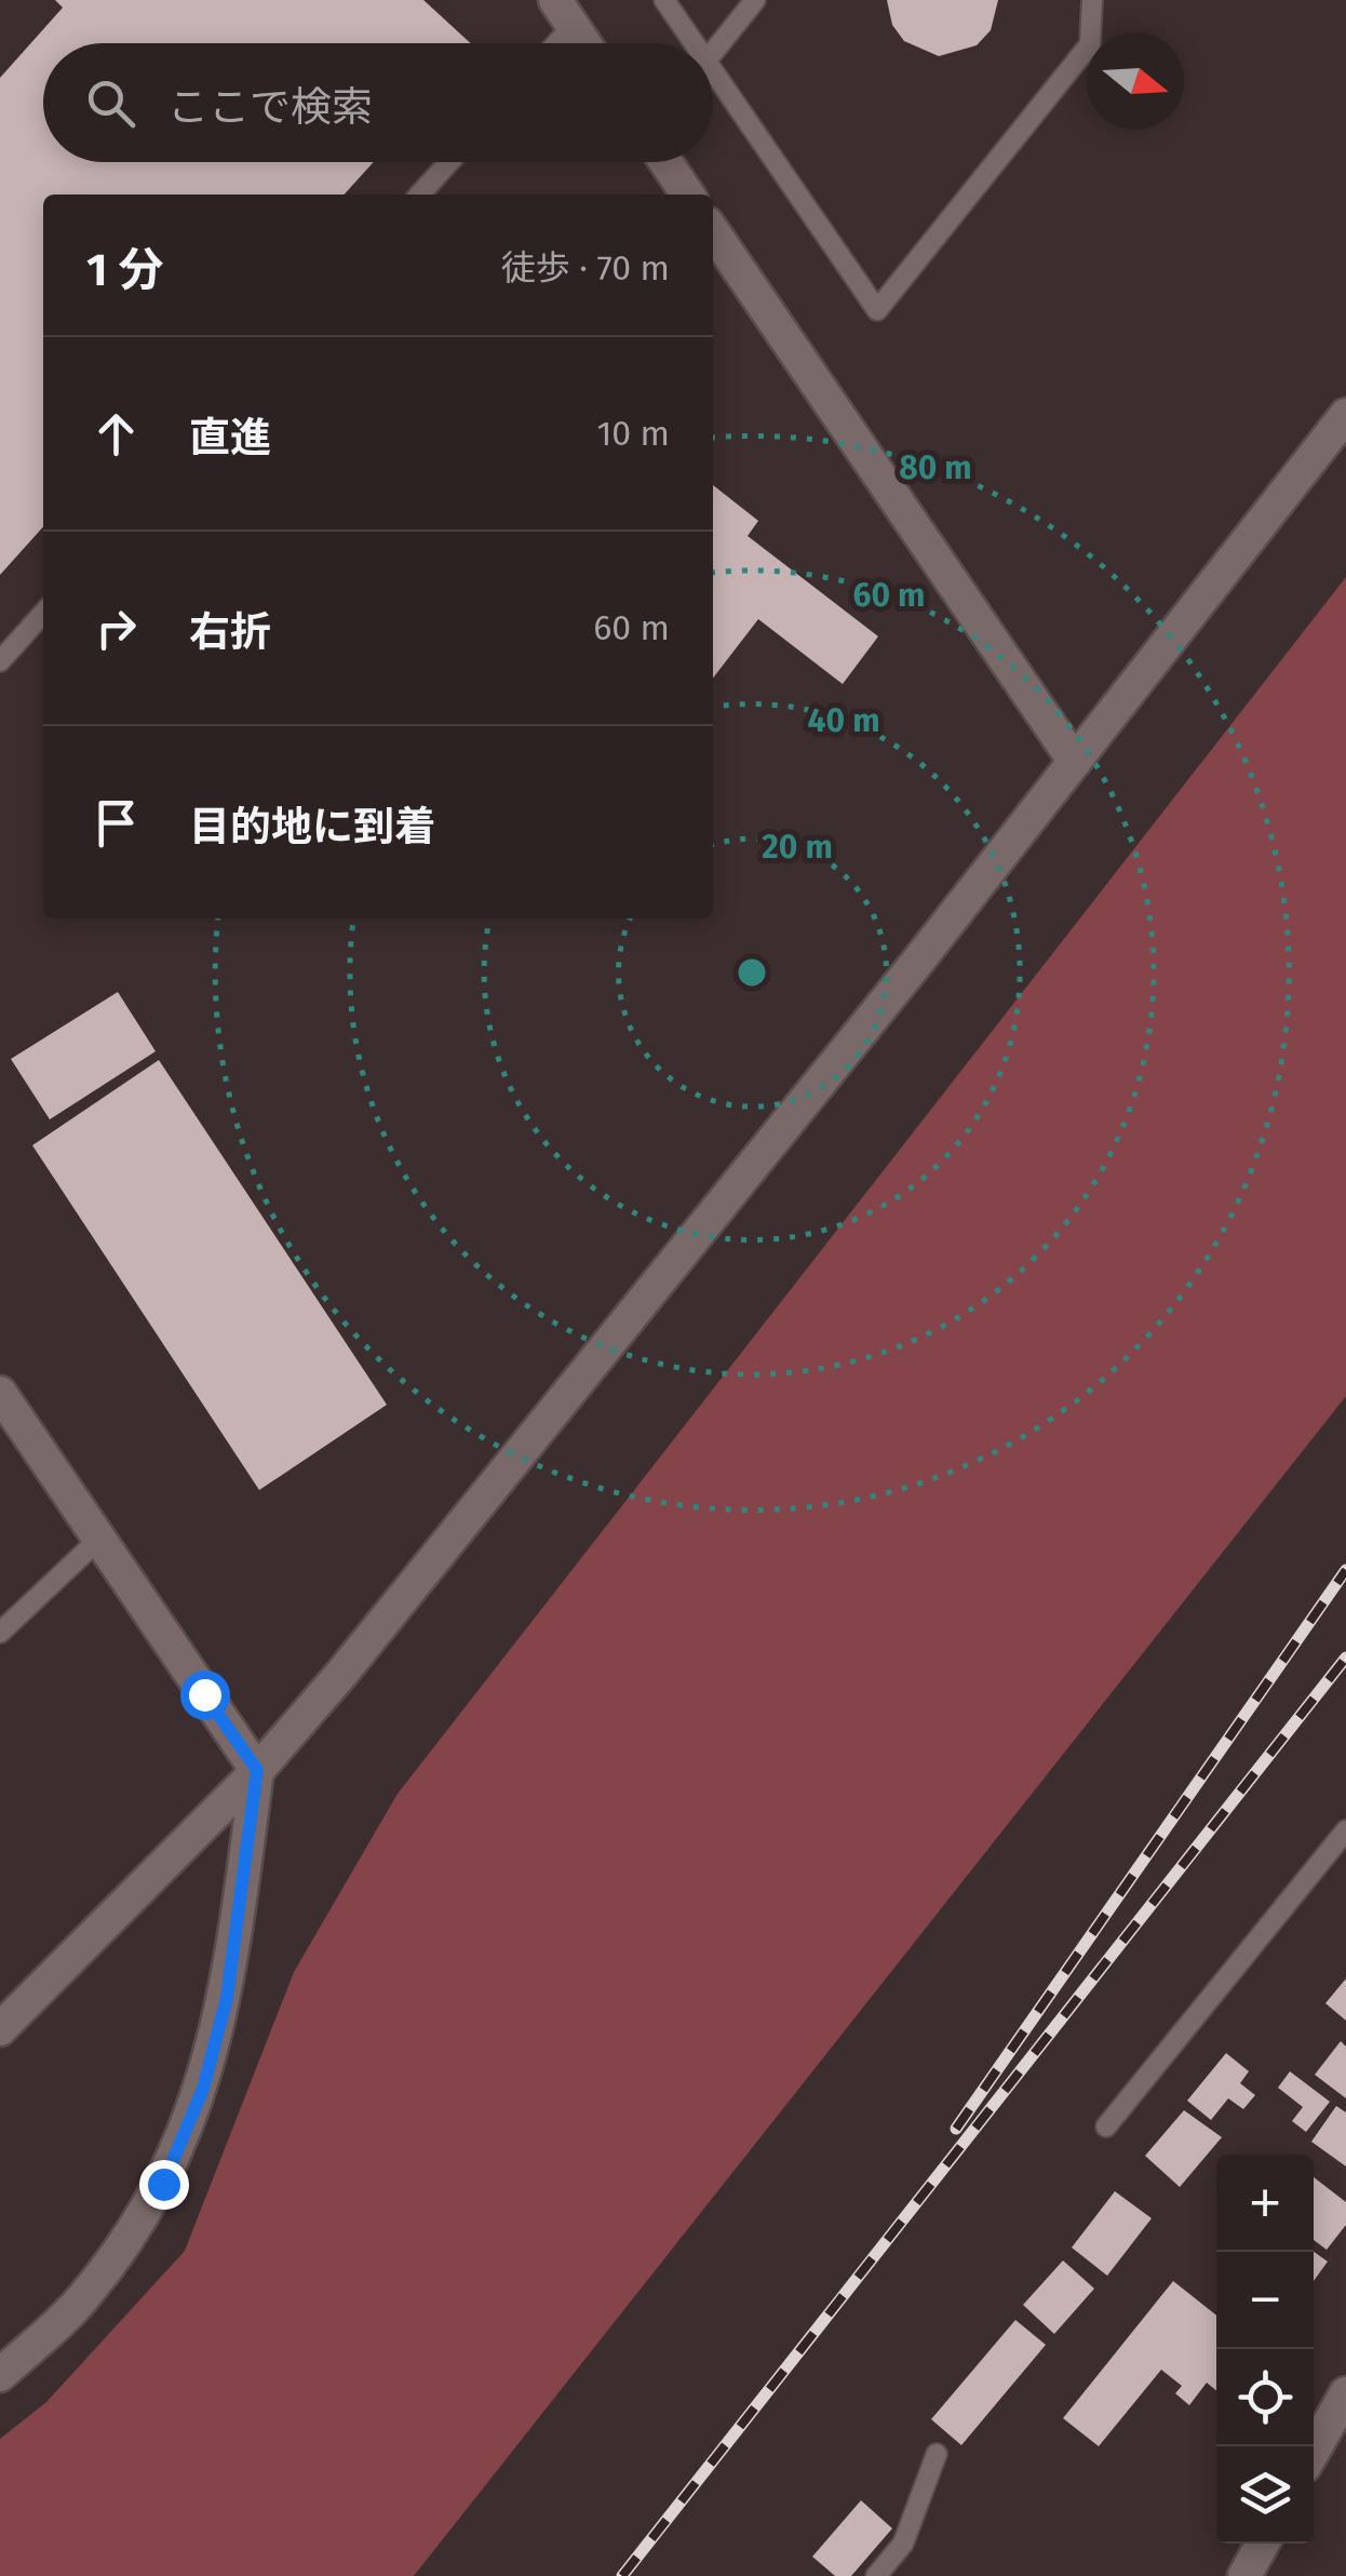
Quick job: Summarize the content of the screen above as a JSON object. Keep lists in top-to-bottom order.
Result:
{
  "north": "right",
  "page": {
    "search": "ここで検索",
    "heading": ["1 分", "徒歩 · 70 m"],
    "list": [
      ["直進", "10 m"],
      ["右折", "60 m"],
      "目的地に到着"
    ],
    "map_buttons": ["+", "−"]
  },
  "rings": [
    "80 m",
    "60 m",
    "40 m",
    "20 m"
  ]
}
